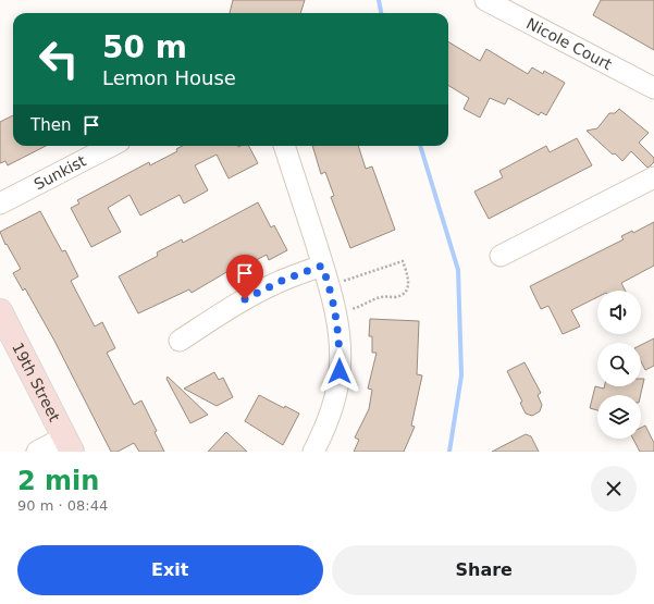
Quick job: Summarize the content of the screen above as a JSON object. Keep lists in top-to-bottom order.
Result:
{
  "streets": {
    "main road": ["19th Street"],
    "street": ["Nicole Court", "Sunkist"]
  },
  "page": {
    "turn": ["50 m", "Lemon House"],
    "then": "Then",
    "heading": ["2 min", "90 m · 08:44"],
    "buttons": ["Exit", "Share"]
  }
}
